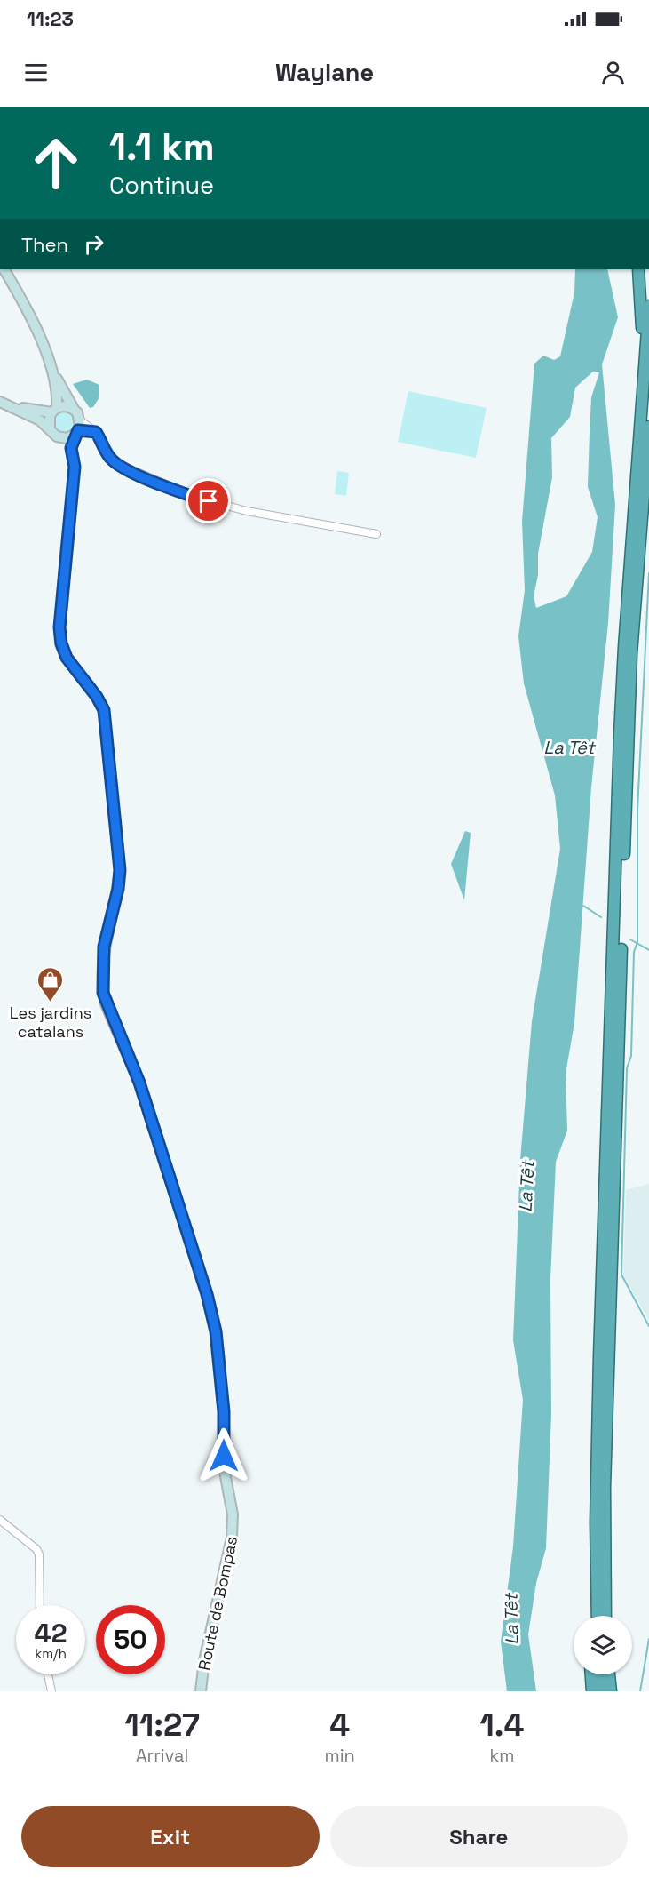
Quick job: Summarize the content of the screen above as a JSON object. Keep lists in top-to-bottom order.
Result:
{
  "streets": {
    "main road": ["Route de Bompas"]
  },
  "water": ["La Têt"],
  "places": {
    "shop": ["Les jardins catalans"]
  },
  "page": {
    "status": "11:23",
    "header": "Waylane",
    "turn": ["1.1 km", "Continue"],
    "then": "Then",
    "speed": "42 km/h",
    "limit": "50",
    "eta": [
      "11:27",
      "Arrival",
      "4",
      "min",
      "1.4",
      "km"
    ],
    "buttons": ["Exit", "Share"]
  }
}
